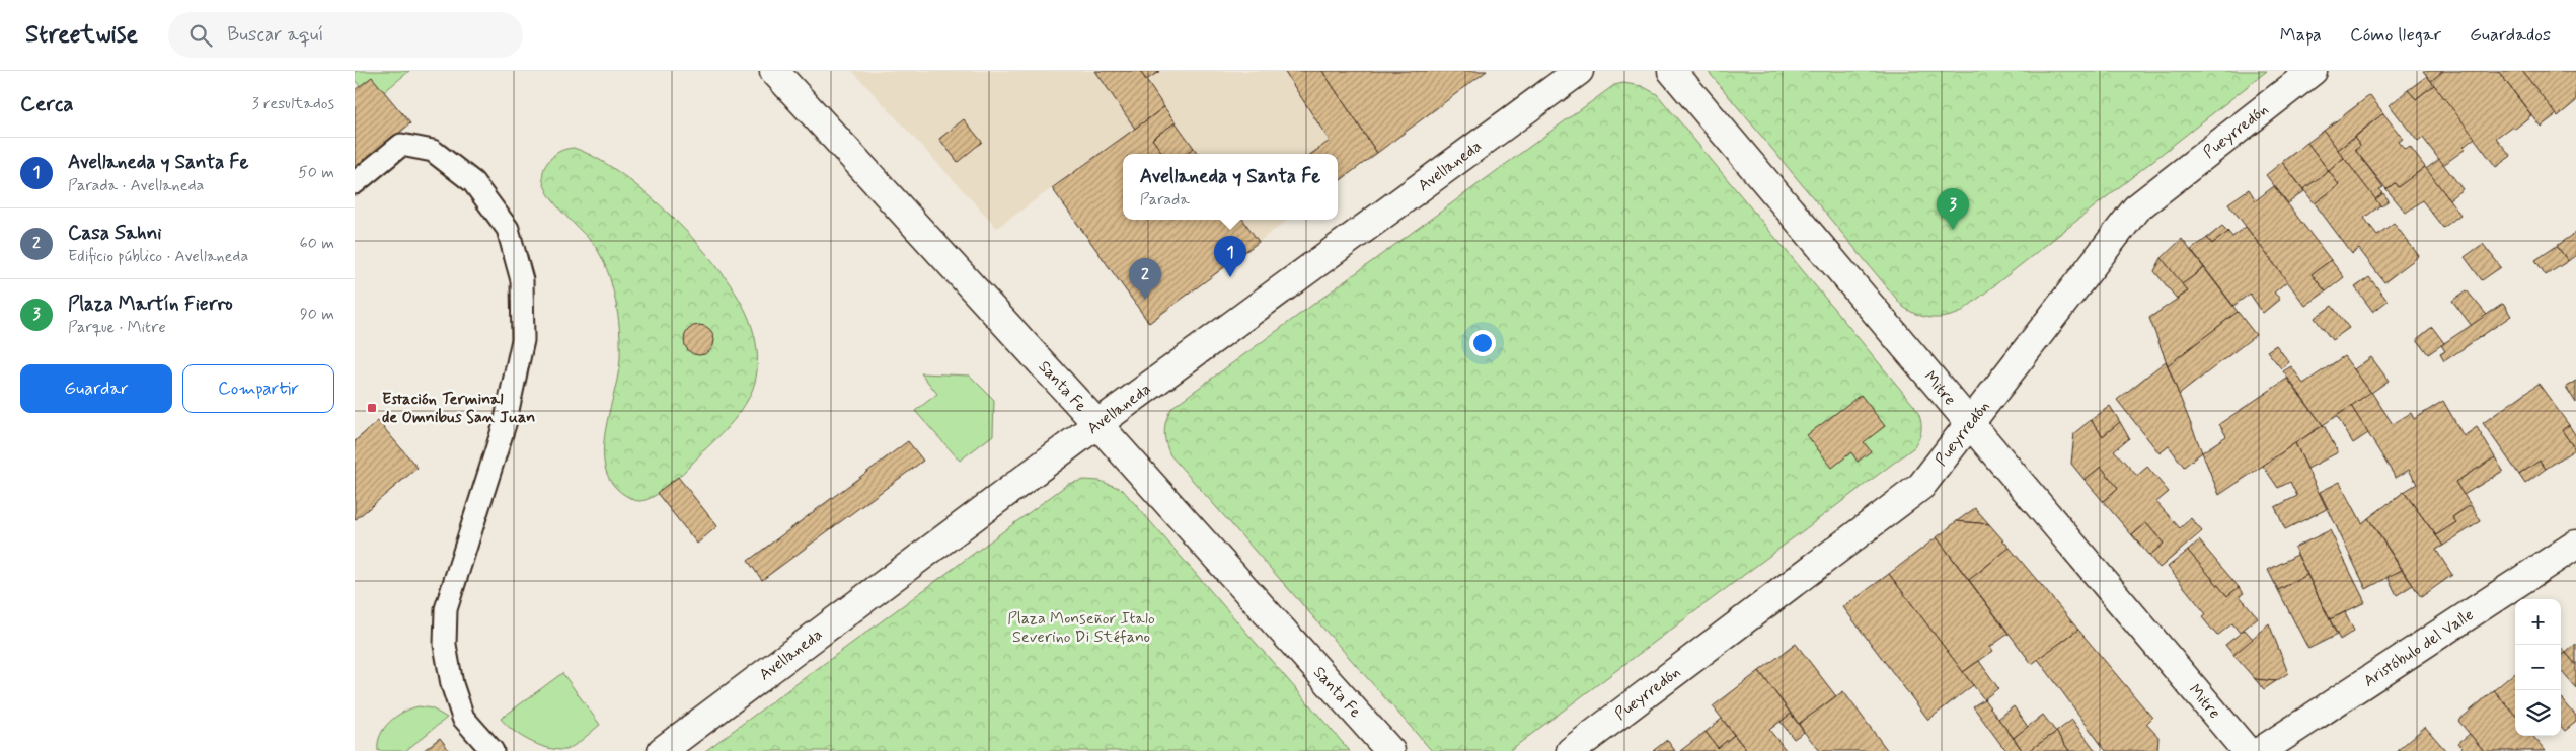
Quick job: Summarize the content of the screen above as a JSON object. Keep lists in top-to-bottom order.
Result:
{
  "streets": {
    "street": [
      "Pueyrredón",
      "Avellaneda",
      "Santa Fe",
      "Mitre",
      "Aristóbulo del Valle"
    ]
  },
  "crossings": [
    ["Pueyrredón", "Mitre"],
    ["Avellaneda", "Santa Fe"]
  ],
  "parks": ["Plaza Monseñor Italo Severino Di Stéfano"],
  "places": {
    "transit": ["Estación Terminal de Omnibus San Juan"]
  },
  "page": {
    "header": "Streetwise",
    "search": "Buscar aquí",
    "nav": ["Mapa", "Cómo llegar", "Guardados"],
    "heading": ["Cerca", "3 resultados"],
    "list": [
      {
        "mark": "1",
        "name": "Avellaneda y Santa Fe",
        "note": "Parada · Avellaneda",
        "value": "50 m"
      },
      {
        "mark": "2",
        "name": "Casa Sahni",
        "note": "Edificio público · Avellaneda",
        "value": "60 m"
      },
      {
        "mark": "3",
        "name": "Plaza Martín Fierro",
        "note": "Parque · Mitre",
        "value": "90 m"
      }
    ],
    "popup": ["Avellaneda y Santa Fe", "Parada"],
    "pins": ["3", "1", "2"],
    "buttons": ["Guardar", "Compartir"],
    "map_buttons": ["+", "−"]
  }
}
